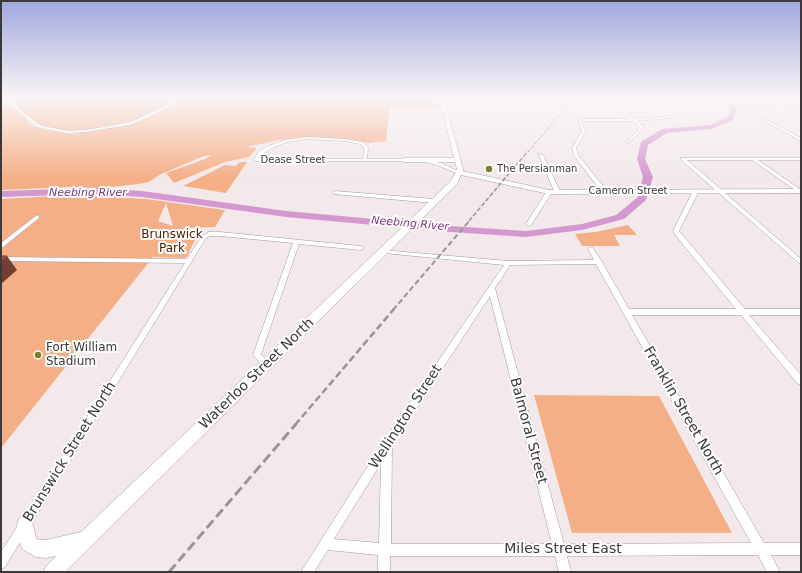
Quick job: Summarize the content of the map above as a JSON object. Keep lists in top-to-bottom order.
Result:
{
  "streets": {
    "main road": ["Cameron Street", "Waterloo Street North"],
    "street": [
      "Dease Street",
      "Franklin Street North",
      "Wellington Street",
      "Balmoral Street",
      "Brunswick Street North",
      "Miles Street East"
    ]
  },
  "crossings": [
    ["Dease Street", "Cameron Street"],
    ["Dease Street", "Waterloo Street North"],
    ["Cameron Street", "Waterloo Street North"],
    ["Franklin Street North", "Miles Street East"],
    ["Wellington Street", "Balmoral Street"],
    ["Wellington Street", "Miles Street East"],
    ["Balmoral Street", "Miles Street East"]
  ],
  "water": ["Neebing River"],
  "parks": ["Brunswick Park"],
  "places": ["The Persianman", "Fort William Stadium"]
}
